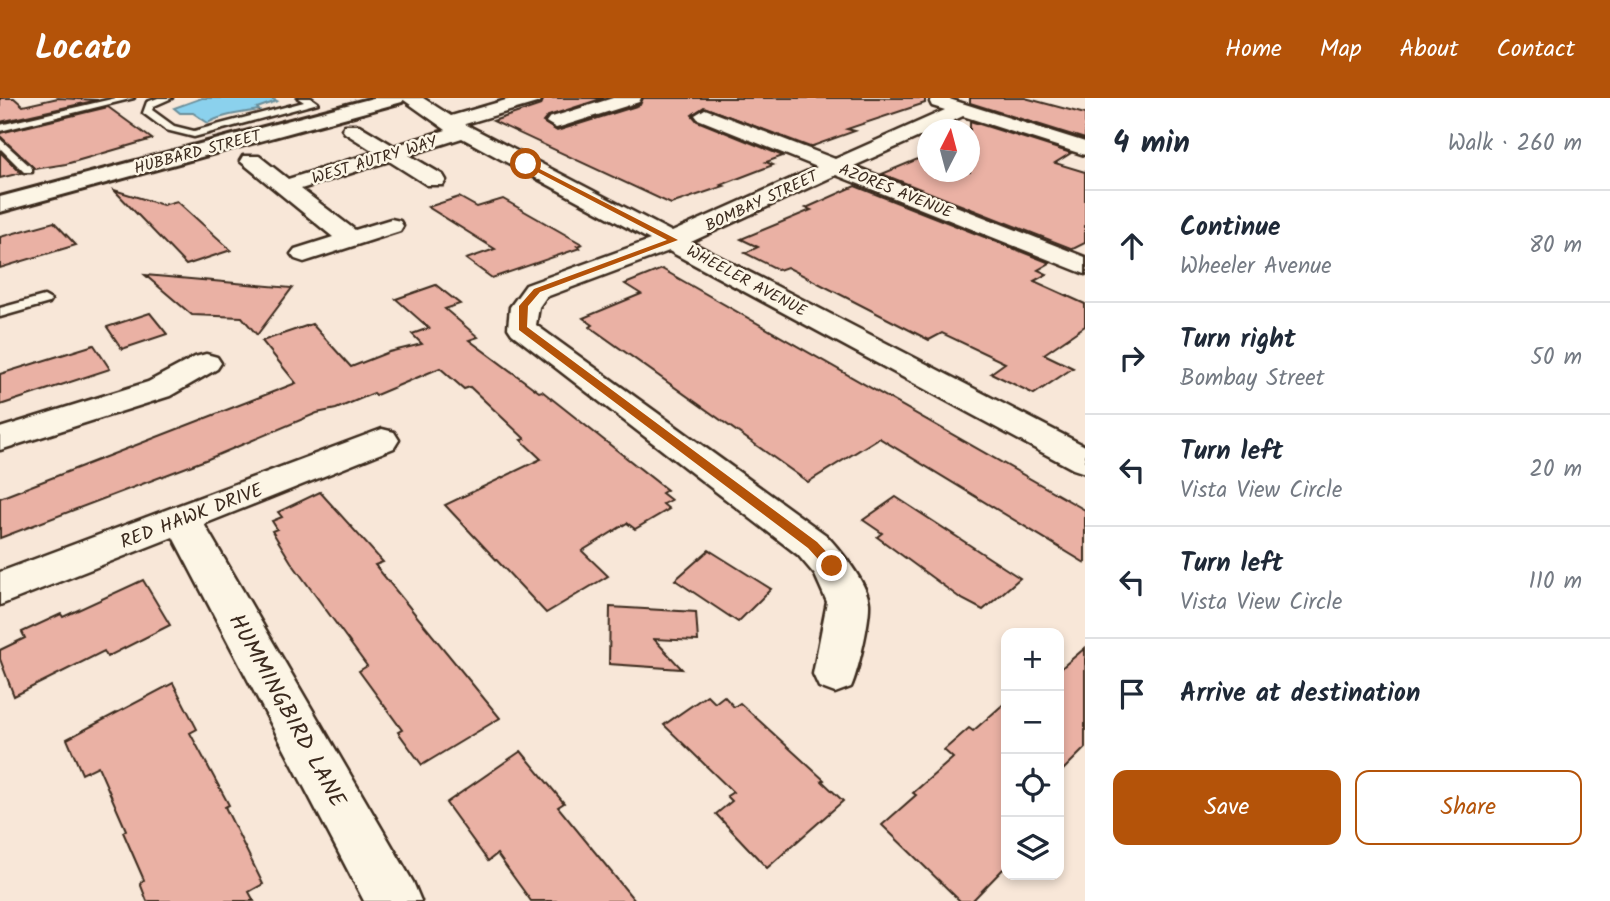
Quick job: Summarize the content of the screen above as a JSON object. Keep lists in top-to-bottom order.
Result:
{
  "streets": {
    "main road": ["HUBBARD STREET"],
    "street": [
      "WEST AUTRY WAY",
      "AZORES AVENUE",
      "BOMBAY STREET",
      "WHEELER AVENUE",
      "RED HAWK DRIVE",
      "HUMMINGBIRD LANE"
    ]
  },
  "crossings": [
    ["HUBBARD STREET", "WHEELER AVENUE"],
    ["WEST AUTRY WAY", "WHEELER AVENUE"],
    ["AZORES AVENUE", "BOMBAY STREET"],
    ["BOMBAY STREET", "WHEELER AVENUE"],
    ["RED HAWK DRIVE", "HUMMINGBIRD LANE"]
  ],
  "north": "top",
  "page": {
    "header": "Locato",
    "nav": [
      "Home",
      "Map",
      "About",
      "Contact"
    ],
    "heading": ["4 min", "Walk · 260 m"],
    "list": [
      ["Continue", "Wheeler Avenue", "80 m"],
      ["Turn right", "Bombay Street", "50 m"],
      ["Turn left", "Vista View Circle", "20 m"],
      ["Turn left", "Vista View Circle", "110 m"],
      "Arrive at destination"
    ],
    "map_buttons": ["+", "−"],
    "buttons": ["Save", "Share"]
  }
}
